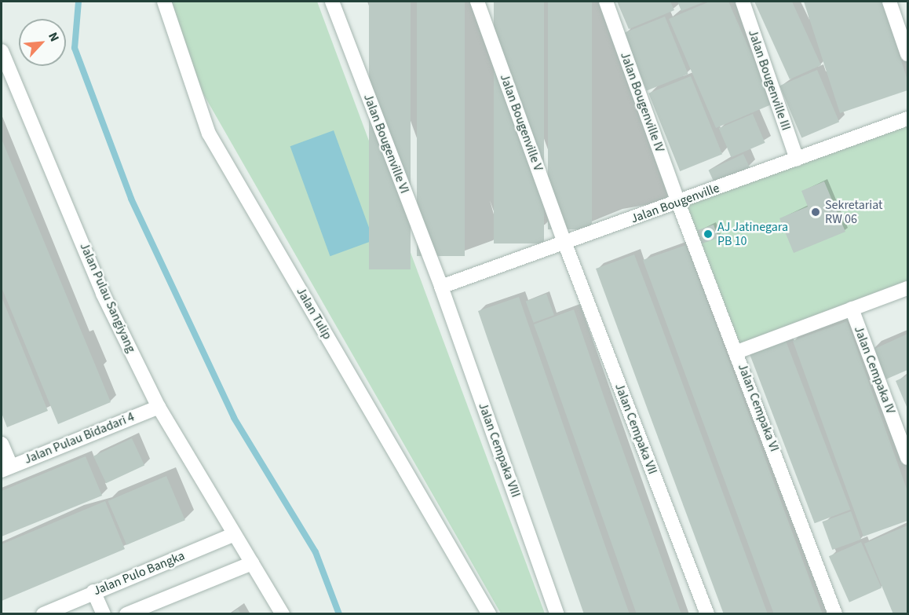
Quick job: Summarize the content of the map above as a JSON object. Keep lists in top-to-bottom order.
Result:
{
  "streets": {
    "street": [
      "Jalan Bougenville III",
      "Jalan Bougenville IV",
      "Jalan Bougenville V",
      "Jalan Bougenville VI",
      "Jalan Bougenville",
      "Jalan Pulau Sangiyang",
      "Jalan Tulip",
      "Jalan Cempaka IV",
      "Jalan Cempaka VI",
      "Jalan Cempaka VII",
      "Jalan Pulau Bidadari 4",
      "Jalan Cempaka VIII",
      "Jalan Pulo Bangka"
    ]
  },
  "crossings": [
    ["Jalan Bougenville III", "Jalan Bougenville"],
    ["Jalan Bougenville IV", "Jalan Bougenville"],
    ["Jalan Bougenville IV", "Jalan Cempaka VI"],
    ["Jalan Bougenville V", "Jalan Bougenville"],
    ["Jalan Bougenville V", "Jalan Cempaka VII"],
    ["Jalan Bougenville VI", "Jalan Bougenville"],
    ["Jalan Bougenville VI", "Jalan Cempaka VIII"],
    ["Jalan Bougenville", "Jalan Cempaka VI"],
    ["Jalan Bougenville", "Jalan Cempaka VII"],
    ["Jalan Bougenville", "Jalan Cempaka VIII"],
    ["Jalan Pulau Sangiyang", "Jalan Pulau Bidadari 4"],
    ["Jalan Pulau Sangiyang", "Jalan Pulo Bangka"]
  ],
  "places": ["Sekretariat RW 06", "AJ Jatinegara PB 10"],
  "north": "top right"
}
